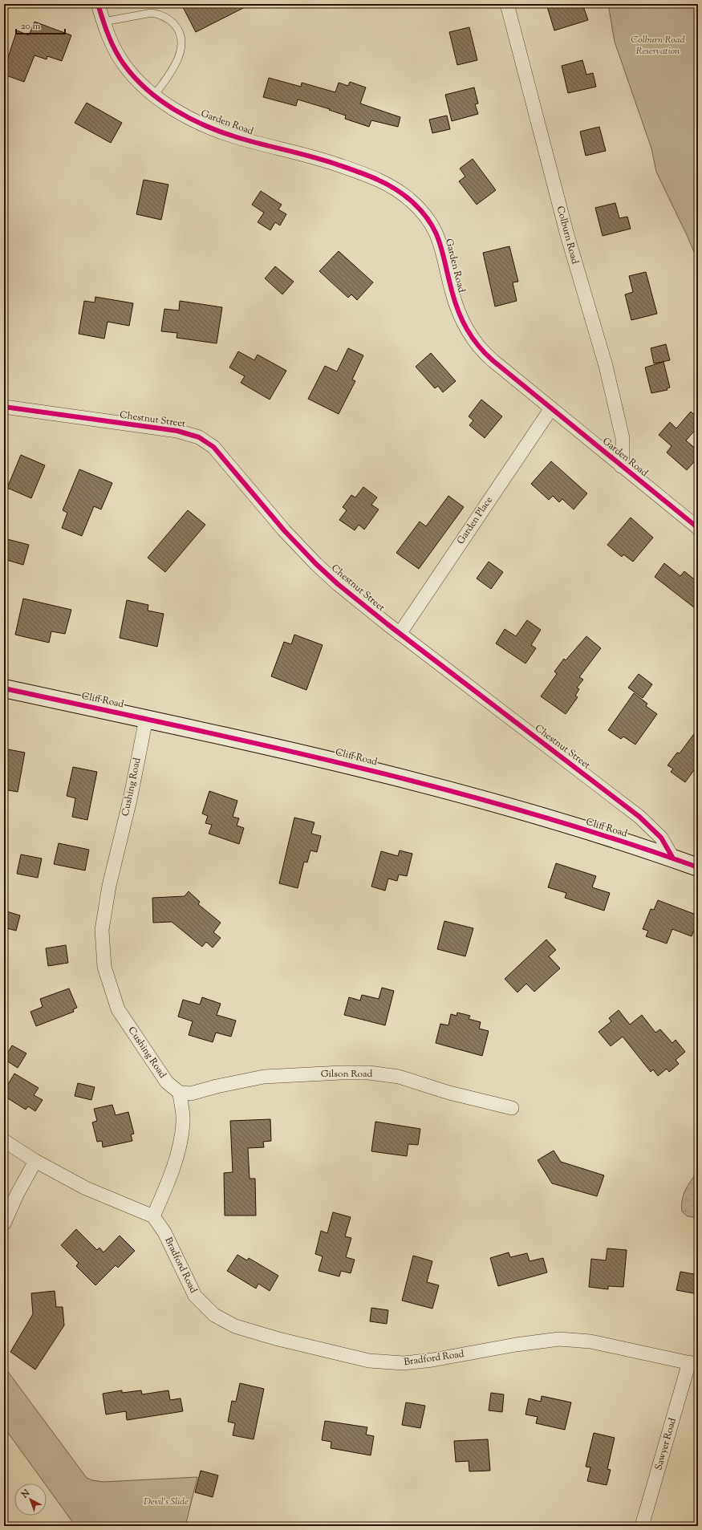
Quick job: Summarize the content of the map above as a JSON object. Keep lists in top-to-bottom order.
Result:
{
  "streets": {
    "street": [
      "Garden Road",
      "Colburn Road",
      "Chestnut Street",
      "Garden Place",
      "Cliff Road",
      "Cushing Road",
      "Gilson Road",
      "Bradford Road",
      "Sawyer Road"
    ]
  },
  "crossings": [
    ["Garden Road", "Colburn Road"],
    ["Garden Road", "Garden Place"],
    ["Chestnut Street", "Garden Place"],
    ["Chestnut Street", "Cliff Road"],
    ["Cliff Road", "Cushing Road"],
    ["Cushing Road", "Gilson Road"],
    ["Bradford Road", "Sawyer Road"]
  ],
  "parks": ["Colburn Road Reservation", "Devil's Slide"],
  "scale_bar": "20 m",
  "north": "top left"
}
